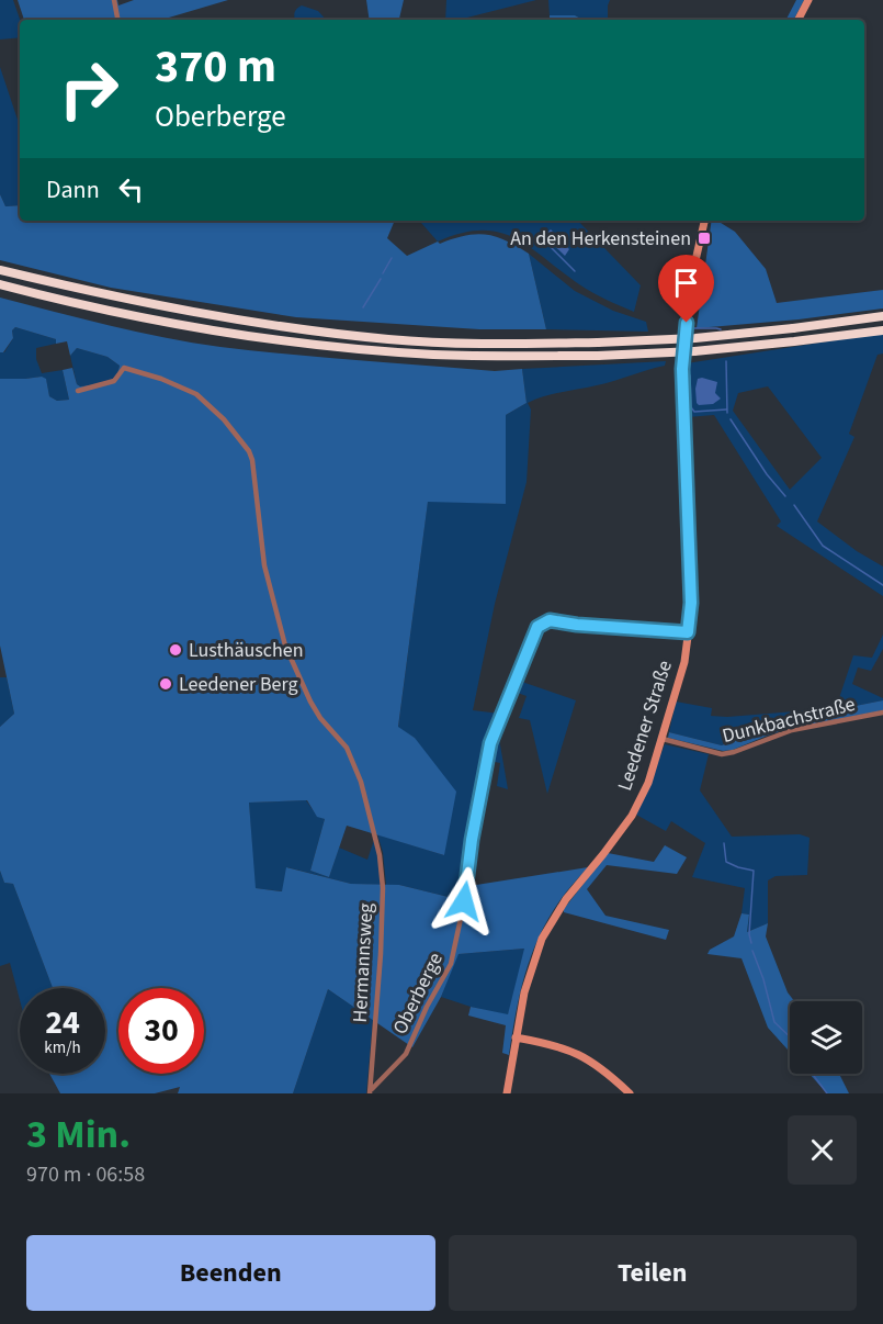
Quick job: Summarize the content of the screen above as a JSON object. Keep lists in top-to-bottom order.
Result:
{
  "streets": {
    "street": [
      "Dunkbachstraße",
      "Leedener Straße",
      "Hermannsweg",
      "Oberberge"
    ]
  },
  "crossings": [
    ["Dunkbachstraße", "Leedener Straße"],
    ["Leedener Straße", "Oberberge"],
    ["Hermannsweg", "Oberberge"]
  ],
  "places": {
    "transit": ["An den Herkensteinen"],
    "other": ["Lusthäuschen", "Leedener Berg"]
  },
  "page": {
    "turn": ["370 m", "Oberberge"],
    "then": "Dann",
    "speed": "24 km/h",
    "limit": "30",
    "heading": ["3 Min.", "970 m · 06:58"],
    "buttons": ["Beenden", "Teilen"]
  }
}
